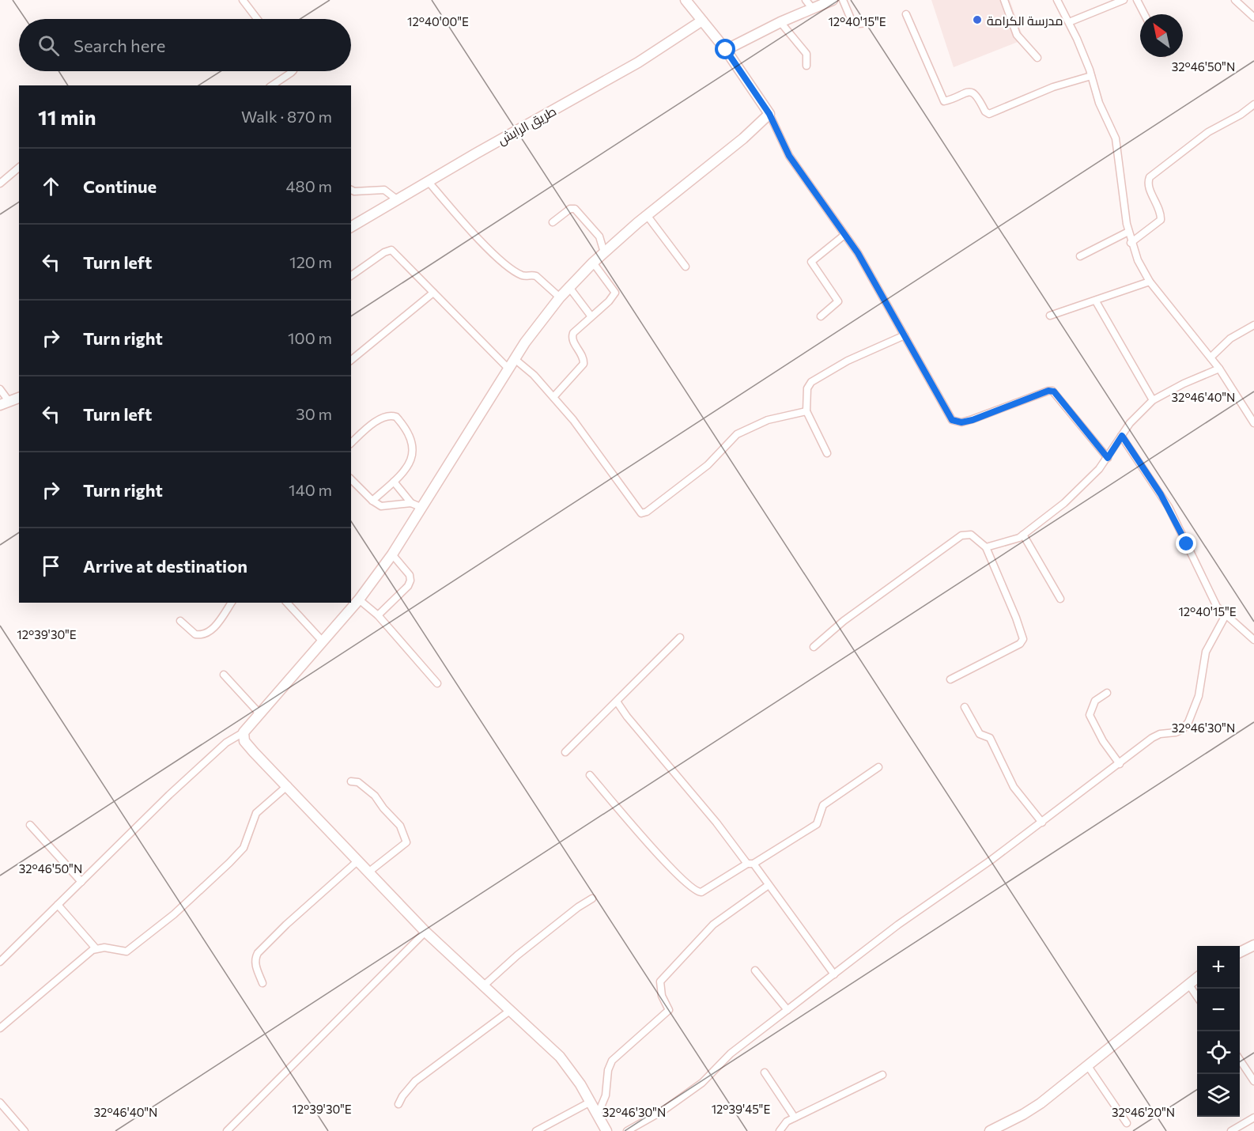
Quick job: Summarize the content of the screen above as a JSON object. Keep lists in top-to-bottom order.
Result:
{
  "streets": {
    "street": ["طريق الرابش"]
  },
  "places": ["مدرسة الكرامة"],
  "north": "top left",
  "page": {
    "search": "Search here",
    "heading": ["11 min", "Walk · 870 m"],
    "list": [
      ["Continue", "480 m"],
      ["Turn left", "120 m"],
      ["Turn right", "100 m"],
      ["Turn left", "30 m"],
      ["Turn right", "140 m"],
      "Arrive at destination"
    ],
    "map_buttons": ["+", "−"]
  },
  "coordinates": [
    "12°40'00\"E",
    "12°40'15\"E",
    "32°46'50\"N",
    "32°46'40\"N",
    "12°39'30\"E",
    "32°46'30\"N",
    "12°39'45\"E",
    "32°46'20\"N"
  ]
}
